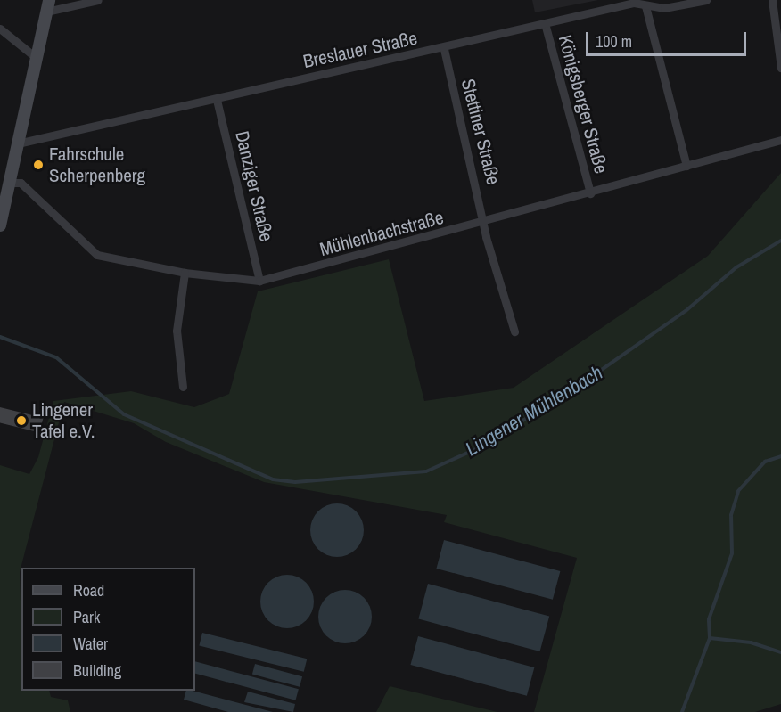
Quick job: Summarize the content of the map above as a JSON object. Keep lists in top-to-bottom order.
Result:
{
  "streets": {
    "street": [
      "Breslauer Straße",
      "Königsberger Straße",
      "Stettiner Straße",
      "Danziger Straße",
      "Mühlenbachstraße"
    ]
  },
  "crossings": [
    ["Breslauer Straße", "Königsberger Straße"],
    ["Breslauer Straße", "Stettiner Straße"],
    ["Breslauer Straße", "Danziger Straße"],
    ["Königsberger Straße", "Mühlenbachstraße"],
    ["Stettiner Straße", "Mühlenbachstraße"],
    ["Danziger Straße", "Mühlenbachstraße"]
  ],
  "water": ["Lingener Mühlenbach"],
  "places": ["Fahrschule Scherpenberg", "Lingener Tafel e.V."],
  "legend": [
    "Road",
    "Park",
    "Water",
    "Building"
  ],
  "scale_bar": "100 m"
}
